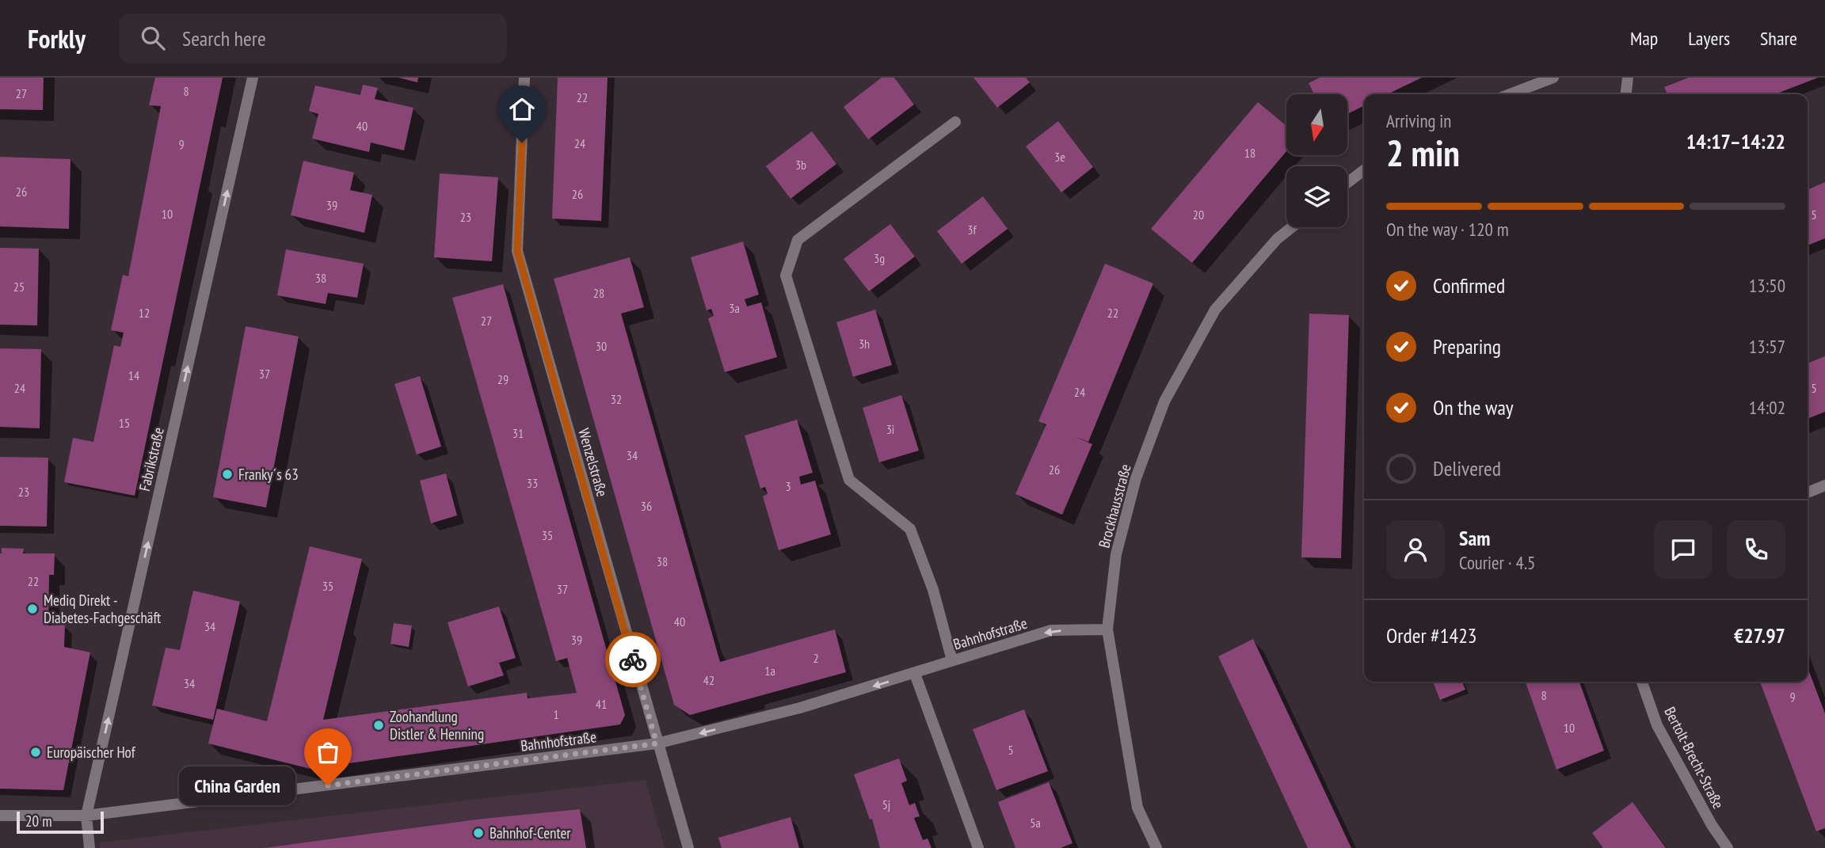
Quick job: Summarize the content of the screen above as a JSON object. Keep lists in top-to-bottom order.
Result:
{
  "streets": {
    "street": [
      "Fabrikstraße",
      "Wenzelstraße",
      "Brockhausstraße",
      "Bahnhofstraße",
      "Bertolt-Brecht-Straße"
    ]
  },
  "crossings": [
    ["Fabrikstraße", "Bahnhofstraße"],
    ["Wenzelstraße", "Bahnhofstraße"],
    ["Brockhausstraße", "Bahnhofstraße"]
  ],
  "one_way": ["Fabrikstraße", "Bahnhofstraße"],
  "places": [
    "Franky´s 63",
    "Mediq Direkt - Diabetes-Fachgeschäft",
    "Zoohandlung Distler & Henning",
    "Europäischer Hof",
    "China Garden",
    "Bahnhof-Center"
  ],
  "house_numbers": [
    "8",
    "27",
    "22",
    "40",
    "24",
    "9",
    "18",
    "3e",
    "3b",
    "26",
    "26",
    "39",
    "10",
    "20",
    "5",
    "23",
    "3f",
    "3g",
    "38",
    "25",
    "28",
    "3a",
    "12",
    "22",
    "27",
    "3h",
    "30",
    "37",
    "14",
    "29",
    "24",
    "5",
    "24",
    "32",
    "15",
    "3i",
    "31",
    "34",
    "26",
    "33",
    "3",
    "23",
    "36",
    "35",
    "38",
    "22",
    "35",
    "37",
    "40",
    "34",
    "39",
    "2",
    "1a",
    "42",
    "34",
    "8",
    "9",
    "41",
    "1",
    "10",
    "5",
    "5j",
    "5a"
  ],
  "scale_bar": "20 m",
  "north": "bottom",
  "page": {
    "header": "Forkly",
    "search": "Search here",
    "nav": ["Map", "Layers", "Share"],
    "heading": ["2 min", "Arriving in", "14:17–14:22"],
    "panel": [
      "Sam",
      "Courier · 4.5",
      "Order #1423",
      "€27.97"
    ],
    "bar": "On the way · 120 m",
    "list": [
      ["Confirmed", "13:50"],
      ["Preparing", "13:57"],
      ["On the way", "14:02"],
      "Delivered"
    ],
    "bubble": "China Garden",
    "scale": "20 m"
  }
}
